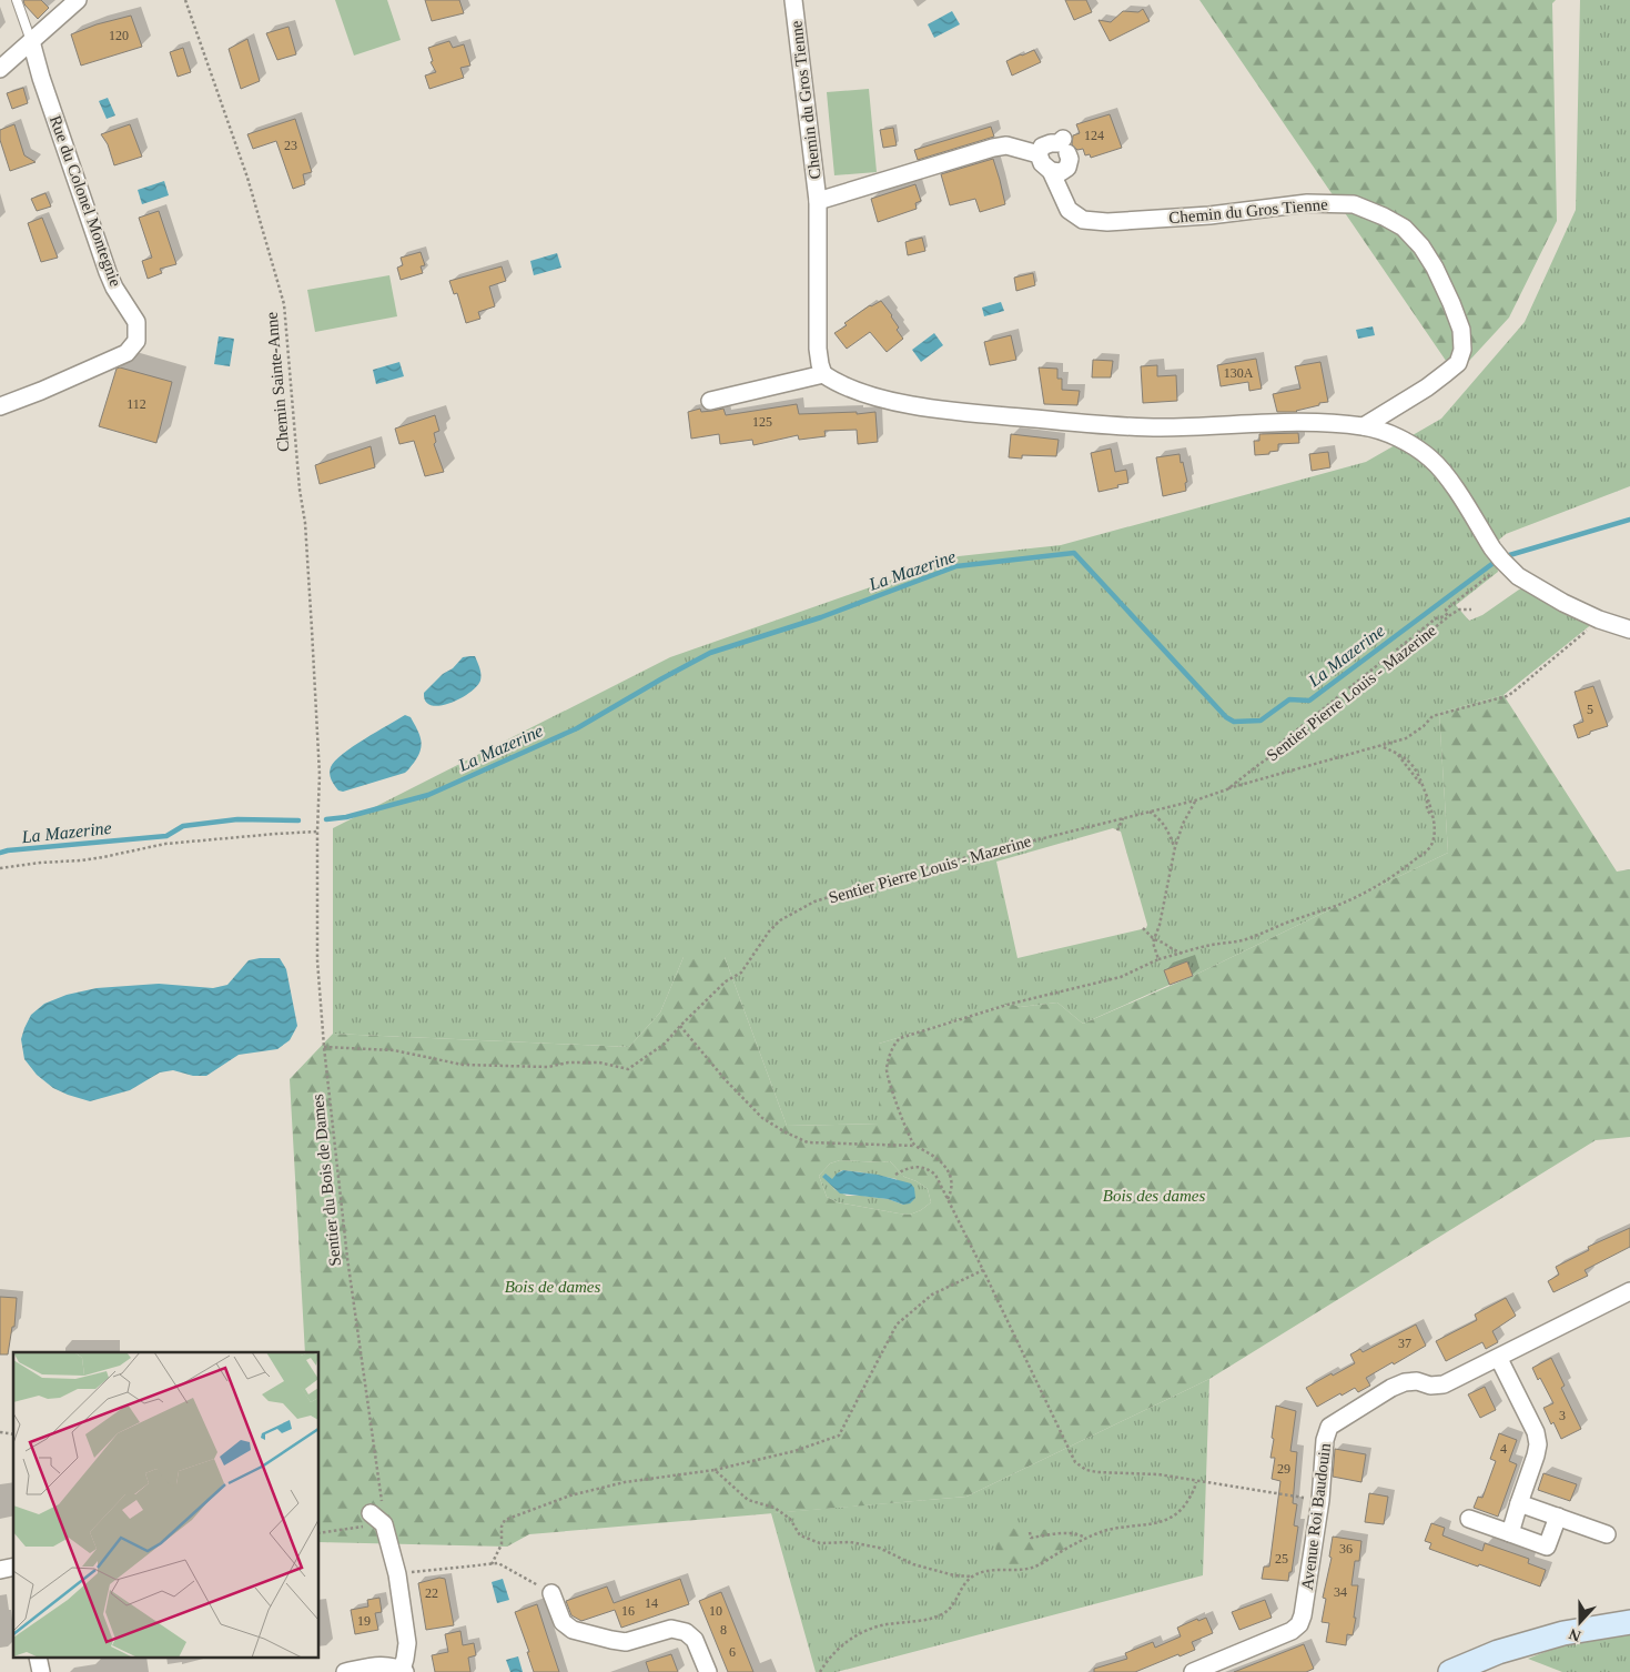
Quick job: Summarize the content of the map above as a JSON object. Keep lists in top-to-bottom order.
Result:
{
  "streets": {
    "street": ["Chemin du Gros Tienne", "Rue du Colonel Montegnie", "Avenue Roi Baudouin"],
    "path": ["Chemin Sainte-Anne", "Sentier Pierre Louis - Mazerine", "Sentier du Bois de Dames"]
  },
  "crossings": [
    ["Chemin Sainte-Anne", "Sentier du Bois de Dames"],
    ["Sentier Pierre Louis - Mazerine", "Sentier du Bois de Dames"]
  ],
  "water": ["La Mazerine"],
  "parks": ["Bois des dames", "Bois de dames"],
  "house_numbers": [
    "120",
    "124",
    "23",
    "130A",
    "112",
    "125",
    "5",
    "37",
    "3",
    "4",
    "29",
    "36",
    "25",
    "34",
    "22",
    "14",
    "16",
    "10",
    "19",
    "8",
    "6"
  ],
  "north": "bottom"
}
